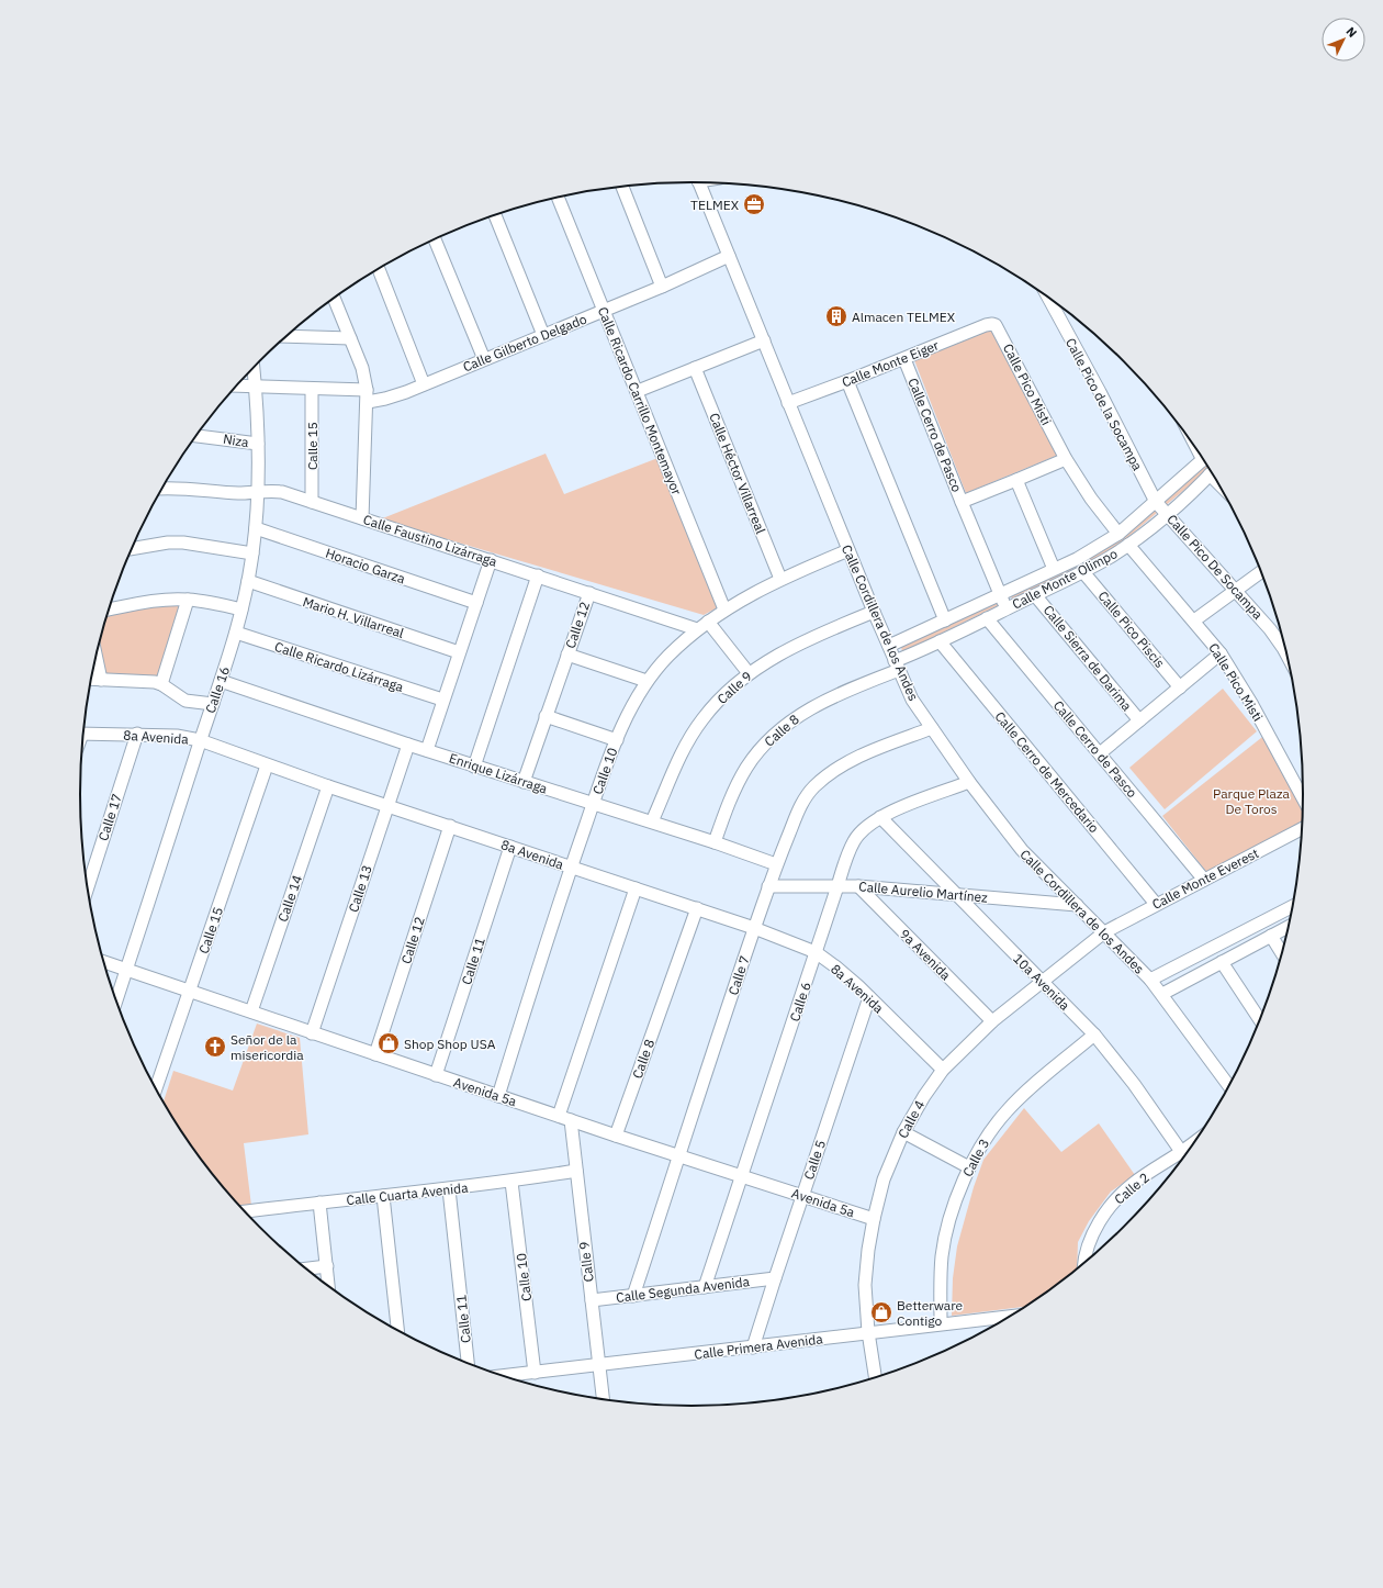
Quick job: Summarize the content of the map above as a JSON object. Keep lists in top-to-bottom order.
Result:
{
  "streets": {
    "street": [
      "Calle Gilberto Delgado",
      "Calle Monte Eiger",
      "Calle Pico Misti",
      "Calle Ricardo Carrillo Montemayor",
      "Calle Pico de la Socampa",
      "Calle Cerro de Pasco",
      "Niza",
      "Calle 15",
      "Calle Héctor Villarreal",
      "Calle Faustino Lizárraga",
      "Horacio Garza",
      "Calle Pico De Socampa",
      "Calle Monte Olimpo",
      "Mario H. Villarreal",
      "Calle Cordillera de los Andes",
      "Calle 12",
      "Calle Pico Piscis",
      "Calle Sierra de Darima",
      "Calle Ricardo Lizárraga",
      "Calle 9",
      "Calle 16",
      "Calle 8",
      "8a Avenida",
      "Calle 10",
      "Calle Cerro de Mercedario",
      "Enrique Lizárraga",
      "Calle 17",
      "Calle Monte Everest",
      "Calle 13",
      "Calle Aurelio Martínez",
      "Calle 14",
      "9a Avenida",
      "Calle 11",
      "Calle 7",
      "10a Avenida",
      "Calle 6",
      "Avenida 5a",
      "Calle 4",
      "Calle 3",
      "Calle 5",
      "Calle 2",
      "Calle Cuarta Avenida",
      "Calle Segunda Avenida",
      "Calle Primera Avenida"
    ]
  },
  "crossings": [
    ["Calle Gilberto Delgado", "Calle Ricardo Carrillo Montemayor"],
    ["Calle Gilberto Delgado", "Calle 15"],
    ["Calle Gilberto Delgado", "Calle Cordillera de los Andes"],
    ["Calle Gilberto Delgado", "Calle 16"],
    ["Calle Monte Eiger", "Calle Pico Misti"],
    ["Calle Monte Eiger", "Calle Cerro de Pasco"],
    ["Calle Monte Eiger", "Calle Cordillera de los Andes"],
    ["Calle Pico Misti", "Calle Monte Olimpo"],
    ["Calle Ricardo Carrillo Montemayor", "Calle 10"],
    ["Calle Pico de la Socampa", "Calle Pico De Socampa"],
    ["Calle Pico de la Socampa", "Calle Monte Olimpo"],
    ["Calle Cerro de Pasco", "Calle Monte Olimpo"],
    ["Calle Cerro de Pasco", "Calle Monte Everest"],
    ["Niza", "Calle 16"],
    ["Calle 15", "Calle Faustino Lizárraga"],
    ["Calle 15", "8a Avenida"],
    ["Calle 15", "Avenida 5a"],
    ["Calle Héctor Villarreal", "Calle 10"],
    ["Calle Faustino Lizárraga", "Calle 12"],
    ["Calle Faustino Lizárraga", "Calle 16"],
    ["Calle Faustino Lizárraga", "Calle 10"],
    ["Horacio Garza", "Calle 16"],
    ["Calle Pico De Socampa", "Calle Monte Olimpo"],
    ["Calle Monte Olimpo", "Calle Cordillera de los Andes"],
    ["Calle Monte Olimpo", "Calle Pico Piscis"],
    ["Calle Monte Olimpo", "Calle Sierra de Darima"],
    ["Calle Monte Olimpo", "Calle 8"],
    ["Calle Monte Olimpo", "Calle Cerro de Mercedario"],
    ["Mario H. Villarreal", "Calle 16"],
    ["Calle Cordillera de los Andes", "Calle 9"],
    ["Calle Cordillera de los Andes", "Calle 8"],
    ["Calle Cordillera de los Andes", "Calle 10"],
    ["Calle Cordillera de los Andes", "Calle Monte Everest"],
    ["Calle Cordillera de los Andes", "Calle Aurelio Martínez"],
    ["Calle Cordillera de los Andes", "Calle 7"],
    ["Calle Cordillera de los Andes", "Calle 6"],
    ["Calle Cordillera de los Andes", "Calle 4"],
    ["Calle 12", "8a Avenida"],
    ["Calle 12", "Enrique Lizárraga"],
    ["Calle 12", "Avenida 5a"],
    ["Calle Ricardo Lizárraga", "Calle 16"],
    ["Calle 9", "Enrique Lizárraga"],
    ["Calle 9", "Avenida 5a"],
    ["Calle 9", "Calle Cuarta Avenida"],
    ["Calle 9", "Calle Segunda Avenida"],
    ["Calle 9", "Calle Primera Avenida"],
    ["Calle 16", "8a Avenida"],
    ["Calle 16", "Enrique Lizárraga"],
    ["Calle 16", "Avenida 5a"],
    ["Calle 8", "8a Avenida"],
    ["Calle 8", "Enrique Lizárraga"],
    ["Calle 8", "Avenida 5a"],
    ["8a Avenida", "Calle 10"],
    ["8a Avenida", "Calle 17"],
    ["8a Avenida", "Calle 13"],
    ["8a Avenida", "Calle 14"],
    ["8a Avenida", "Calle 11"],
    ["8a Avenida", "Calle 7"],
    ["8a Avenida", "Calle 6"],
    ["8a Avenida", "Calle 4"],
    ["8a Avenida", "Calle 5"],
    ["Calle 10", "Enrique Lizárraga"],
    ["Calle 10", "Avenida 5a"],
    ["Calle 10", "Calle Cuarta Avenida"],
    ["Calle 10", "Calle Primera Avenida"],
    ["Calle Cerro de Mercedario", "Calle Monte Everest"],
    ["Enrique Lizárraga", "Calle 13"],
    ["Enrique Lizárraga", "Calle 7"],
    ["Calle Monte Everest", "Calle 4"],
    ["Calle 13", "Avenida 5a"],
    ["Calle Aurelio Martínez", "9a Avenida"],
    ["Calle Aurelio Martínez", "Calle 7"],
    ["Calle Aurelio Martínez", "10a Avenida"],
    ["Calle Aurelio Martínez", "Calle 6"],
    ["Calle 14", "Avenida 5a"],
    ["9a Avenida", "Calle 4"],
    ["Calle 11", "Avenida 5a"],
    ["Calle 11", "Calle Cuarta Avenida"],
    ["Calle 7", "Avenida 5a"],
    ["Calle 7", "Calle Segunda Avenida"],
    ["10a Avenida", "Calle 6"],
    ["10a Avenida", "Calle 4"],
    ["10a Avenida", "Calle 3"],
    ["Calle 6", "Avenida 5a"],
    ["Calle 6", "Calle Segunda Avenida"],
    ["Avenida 5a", "Calle 4"],
    ["Avenida 5a", "Calle 5"],
    ["Calle 4", "Calle Primera Avenida"],
    ["Calle 3", "Calle Primera Avenida"],
    ["Calle 5", "Calle Segunda Avenida"],
    ["Calle 5", "Calle Primera Avenida"]
  ],
  "parks": ["Parque Plaza De Toros"],
  "places": {
    "office": ["TELMEX"],
    "building": ["Almacen TELMEX"],
    "shop": ["Shop Shop USA", "Betterware Contigo"],
    "church": ["Señor de la misericordia"]
  },
  "north": "top right"
}
